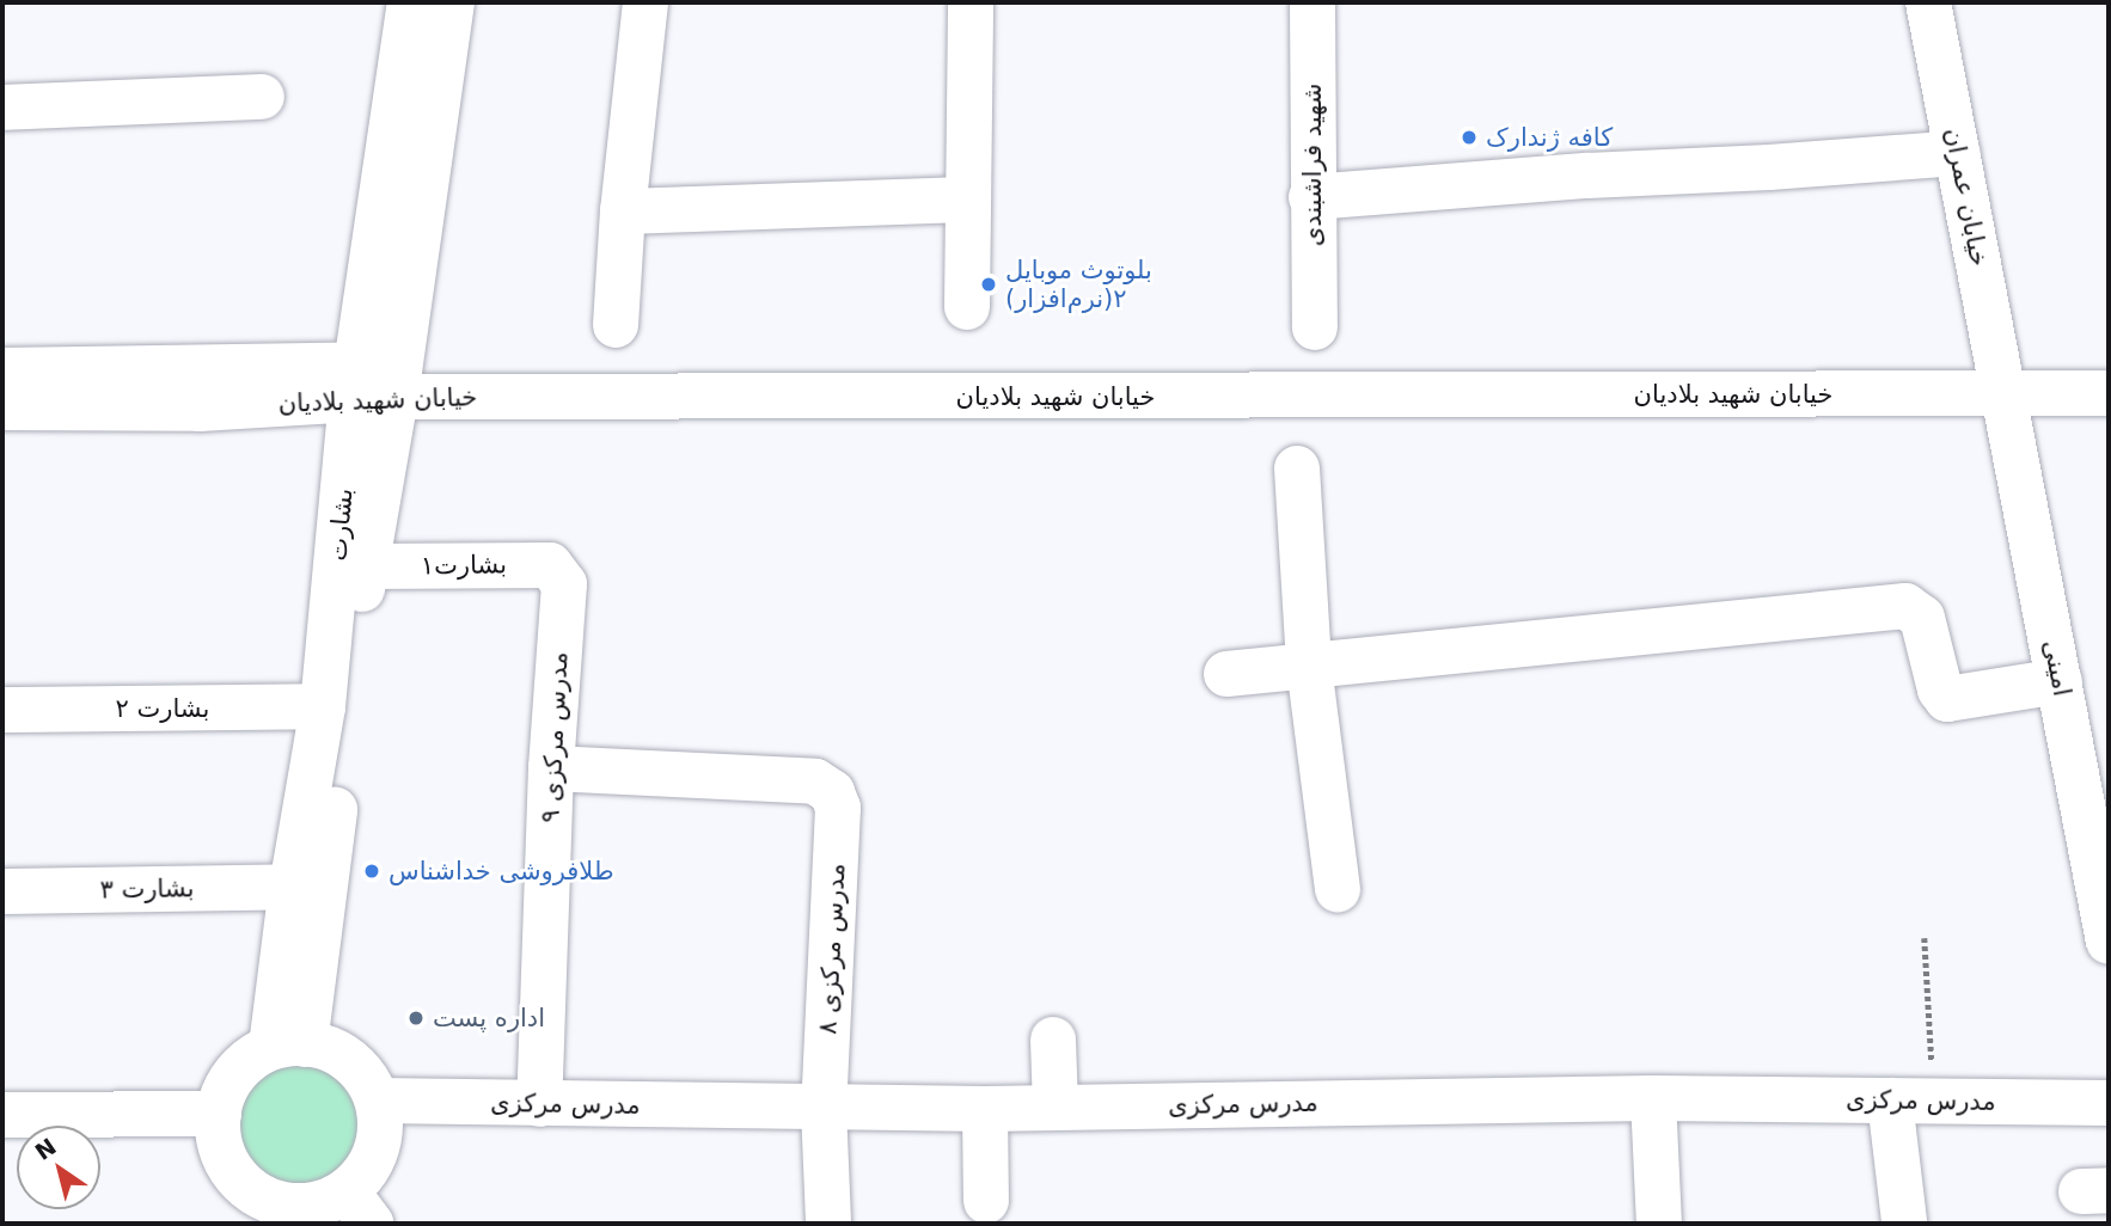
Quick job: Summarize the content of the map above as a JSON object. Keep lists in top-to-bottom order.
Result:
{
  "streets": {
    "street": [
      "شهید فراشبندی",
      "خیابان عمران",
      "خیابان شهید بلادیان",
      "بشارت",
      "بشارت۱",
      "امینی",
      "بشارت ۲",
      "مدرس مرکزی ۹",
      "بشارت ۳",
      "مدرس مرکزی ۸",
      "مدرس مرکزی"
    ]
  },
  "crossings": [
    ["خیابان عمران", "خیابان شهید بلادیان"],
    ["خیابان عمران", "امینی"],
    ["خیابان شهید بلادیان", "بشارت"],
    ["خیابان شهید بلادیان", "امینی"],
    ["بشارت", "بشارت۱"],
    ["بشارت", "بشارت ۲"],
    ["بشارت", "بشارت ۳"],
    ["بشارت", "مدرس مرکزی"],
    ["بشارت۱", "مدرس مرکزی ۹"],
    ["مدرس مرکزی ۹", "مدرس مرکزی ۸"],
    ["مدرس مرکزی ۹", "مدرس مرکزی"],
    ["مدرس مرکزی ۸", "مدرس مرکزی"]
  ],
  "places": [
    "کافه ژندارک",
    "بلوتوث موبایل (نرم‌افزار)۲",
    "طلافروشی خداشناس",
    "اداره پست"
  ],
  "north": "top left"
}
